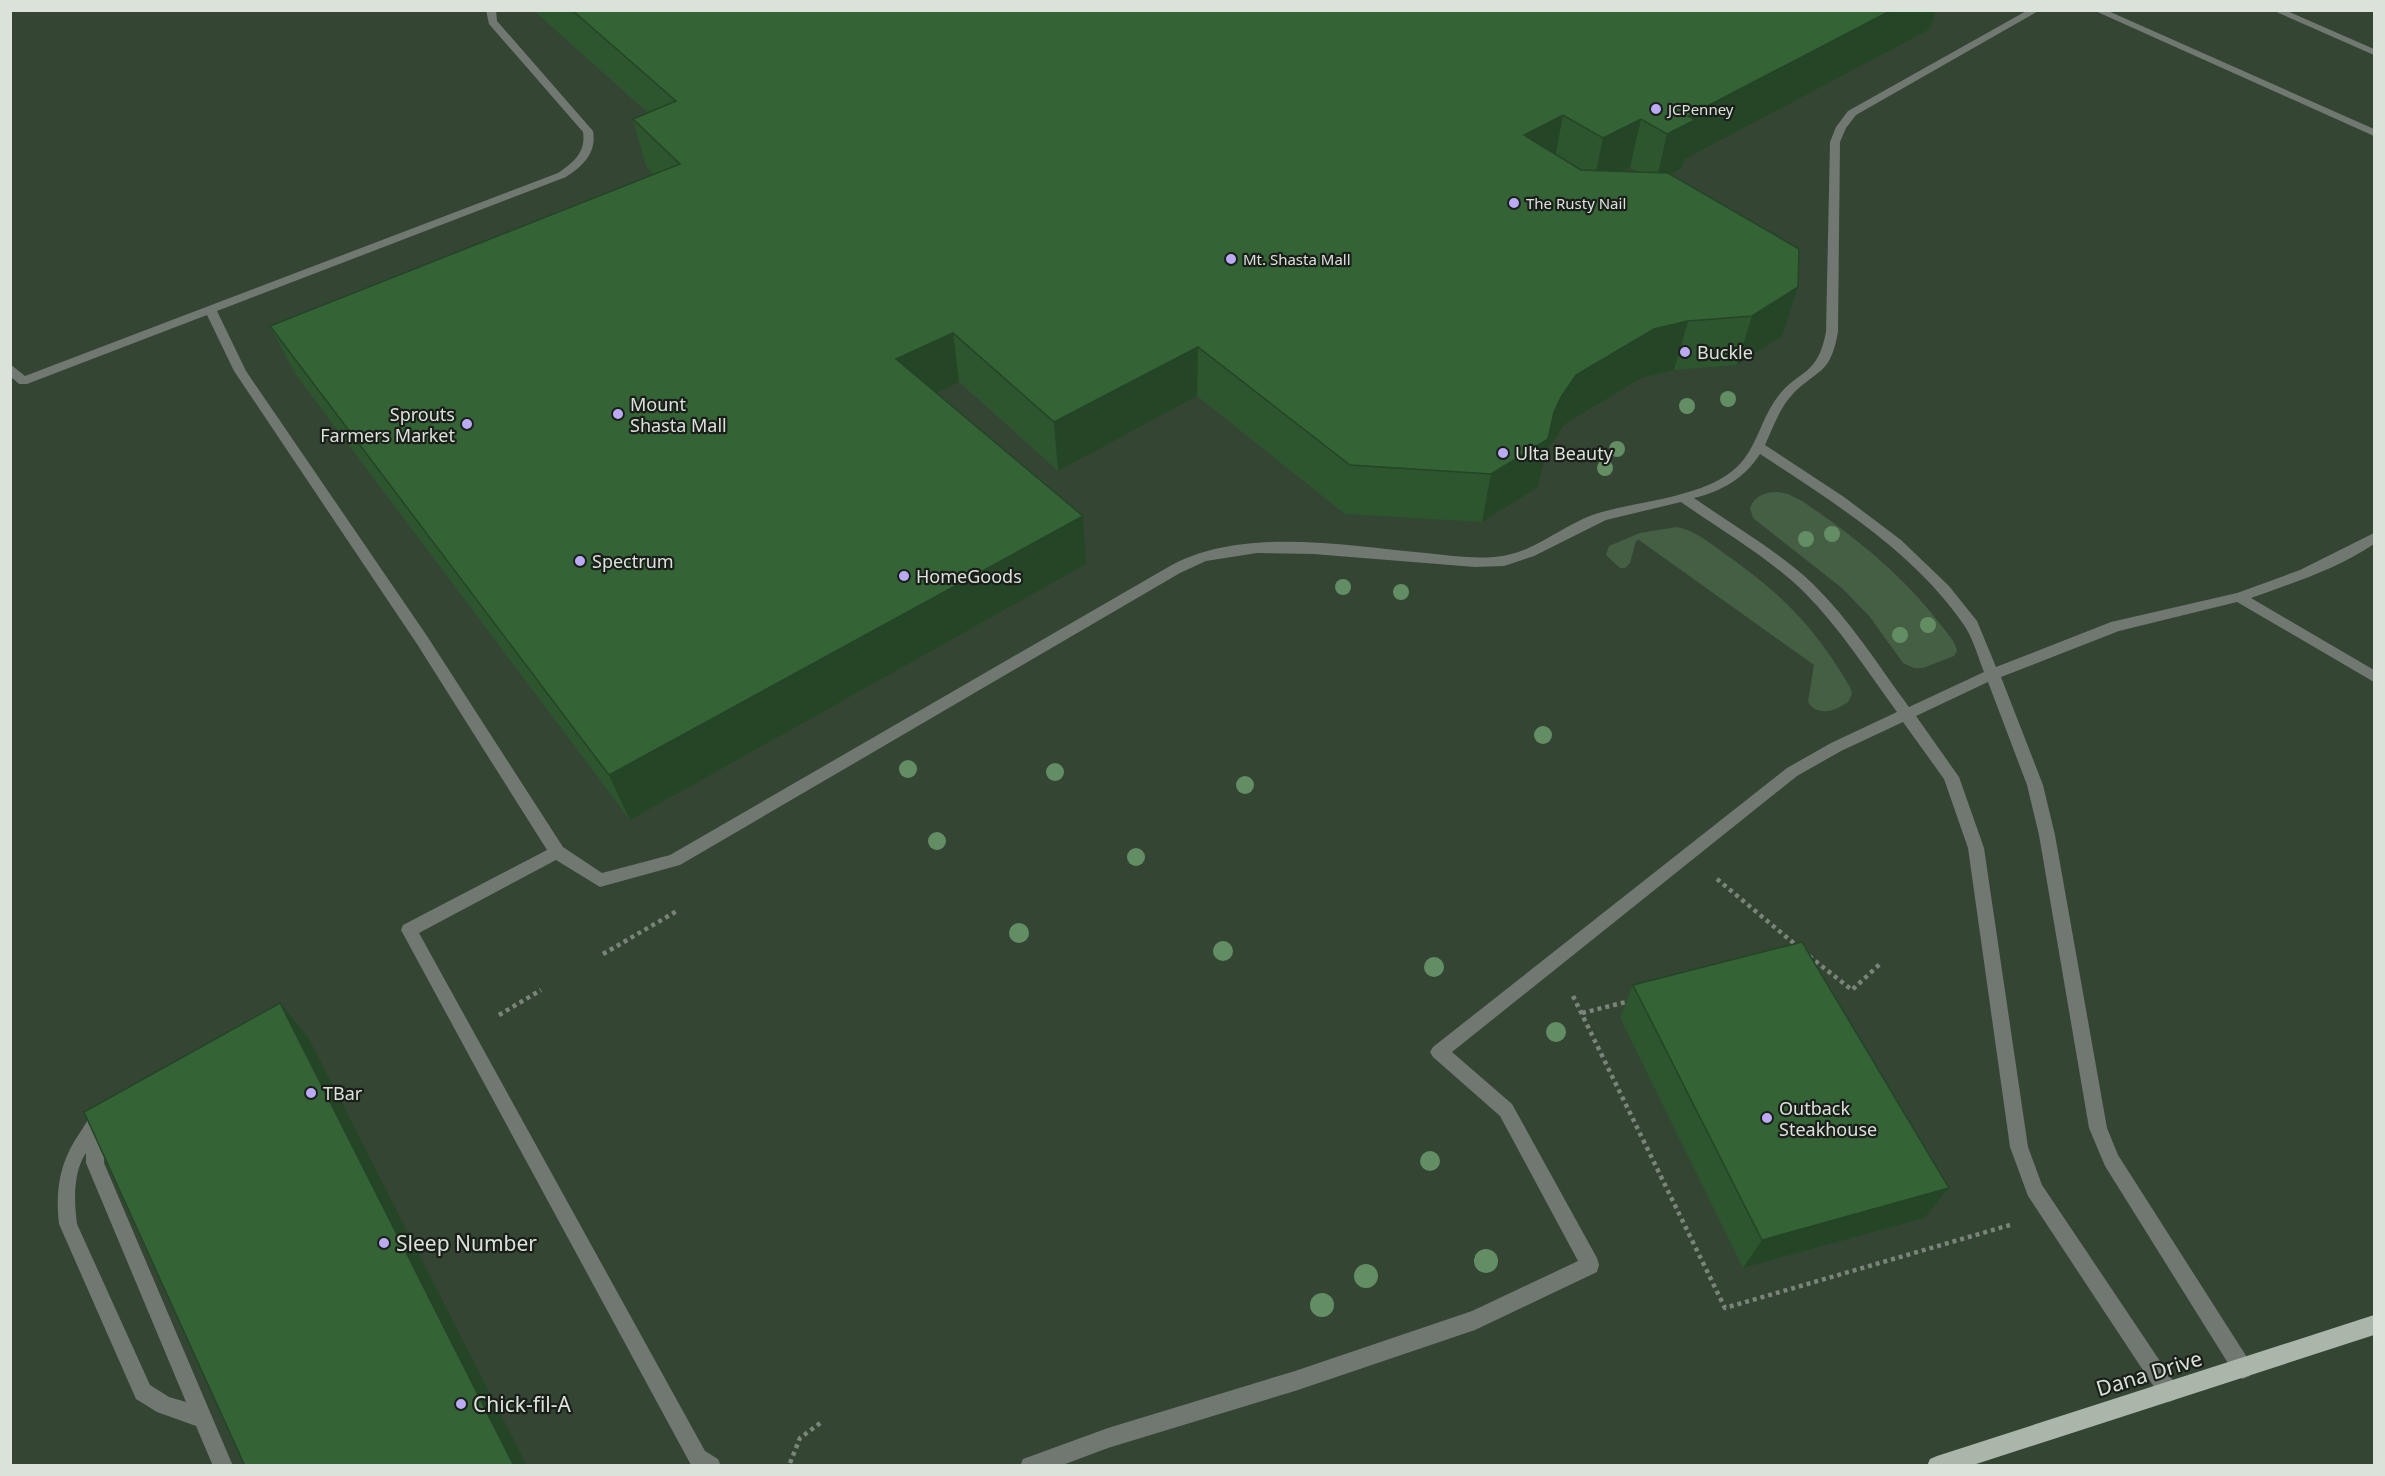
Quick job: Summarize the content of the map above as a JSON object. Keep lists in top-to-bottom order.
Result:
{
  "streets": {
    "main road": ["Dana Drive"]
  },
  "places": [
    "JCPenney",
    "The Rusty Nail",
    "Mt. Shasta Mall",
    "Buckle",
    "Mount Shasta Mall",
    "Sprouts Farmers Market",
    "Ulta Beauty",
    "Spectrum",
    "HomeGoods",
    "TBar",
    "Outback Steakhouse",
    "Sleep Number",
    "Chick-fil-A"
  ]
}
